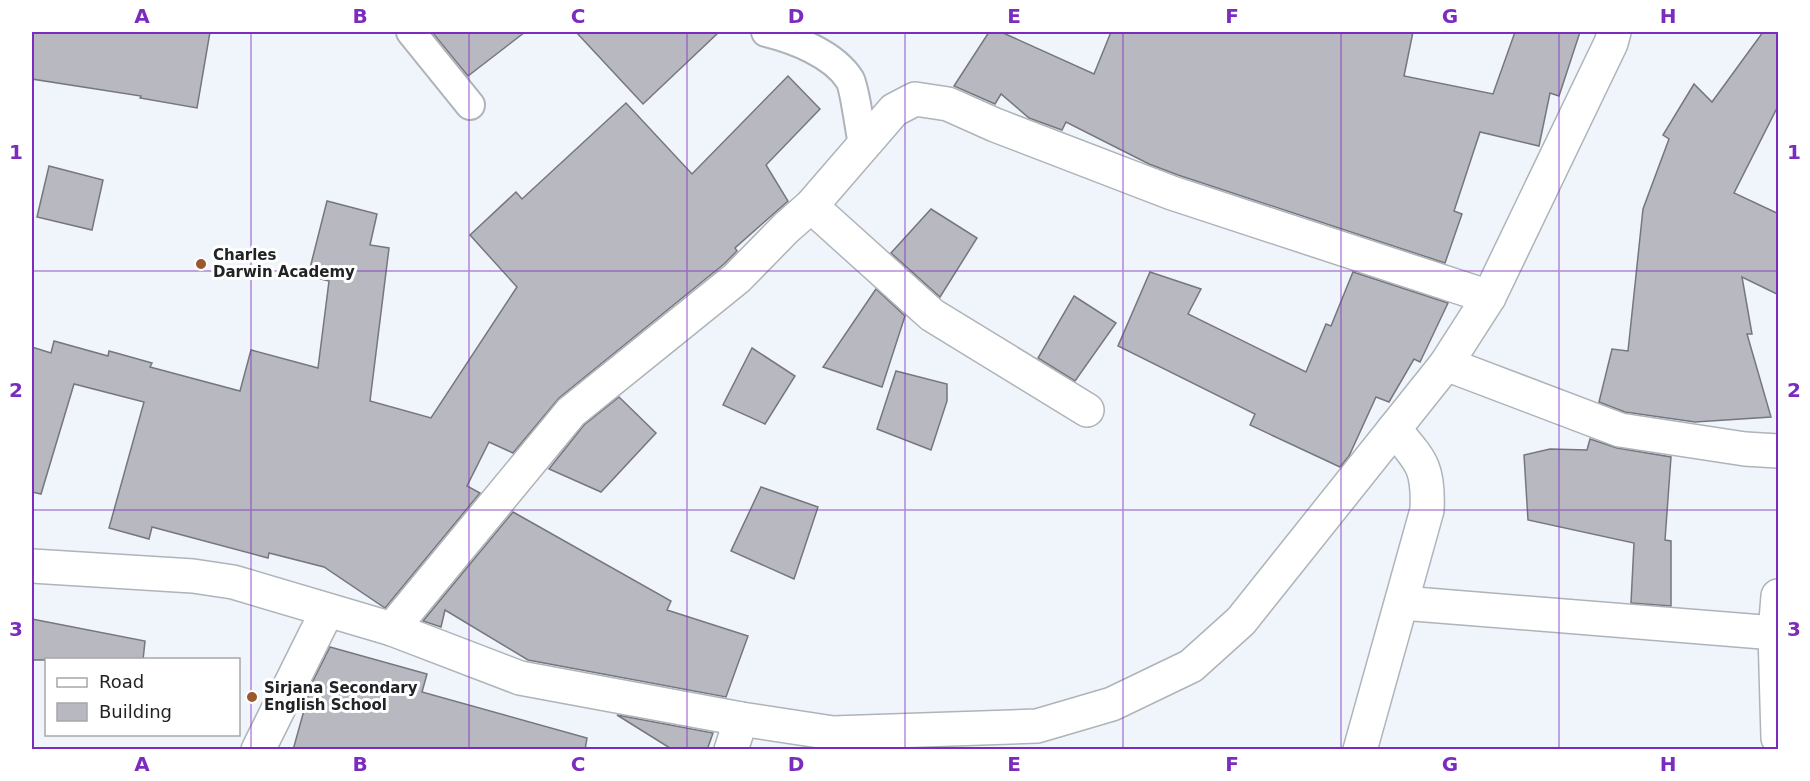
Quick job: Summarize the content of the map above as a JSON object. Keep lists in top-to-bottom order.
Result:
{
  "places": ["Charles Darwin Academy", "Sirjana Secondary English School"],
  "legend": ["Road", "Building"],
  "grid": {
    "columns": [
      "A",
      "B",
      "C",
      "D",
      "E",
      "F",
      "G",
      "H"
    ],
    "rows": ["1", "2", "3"]
  }
}
